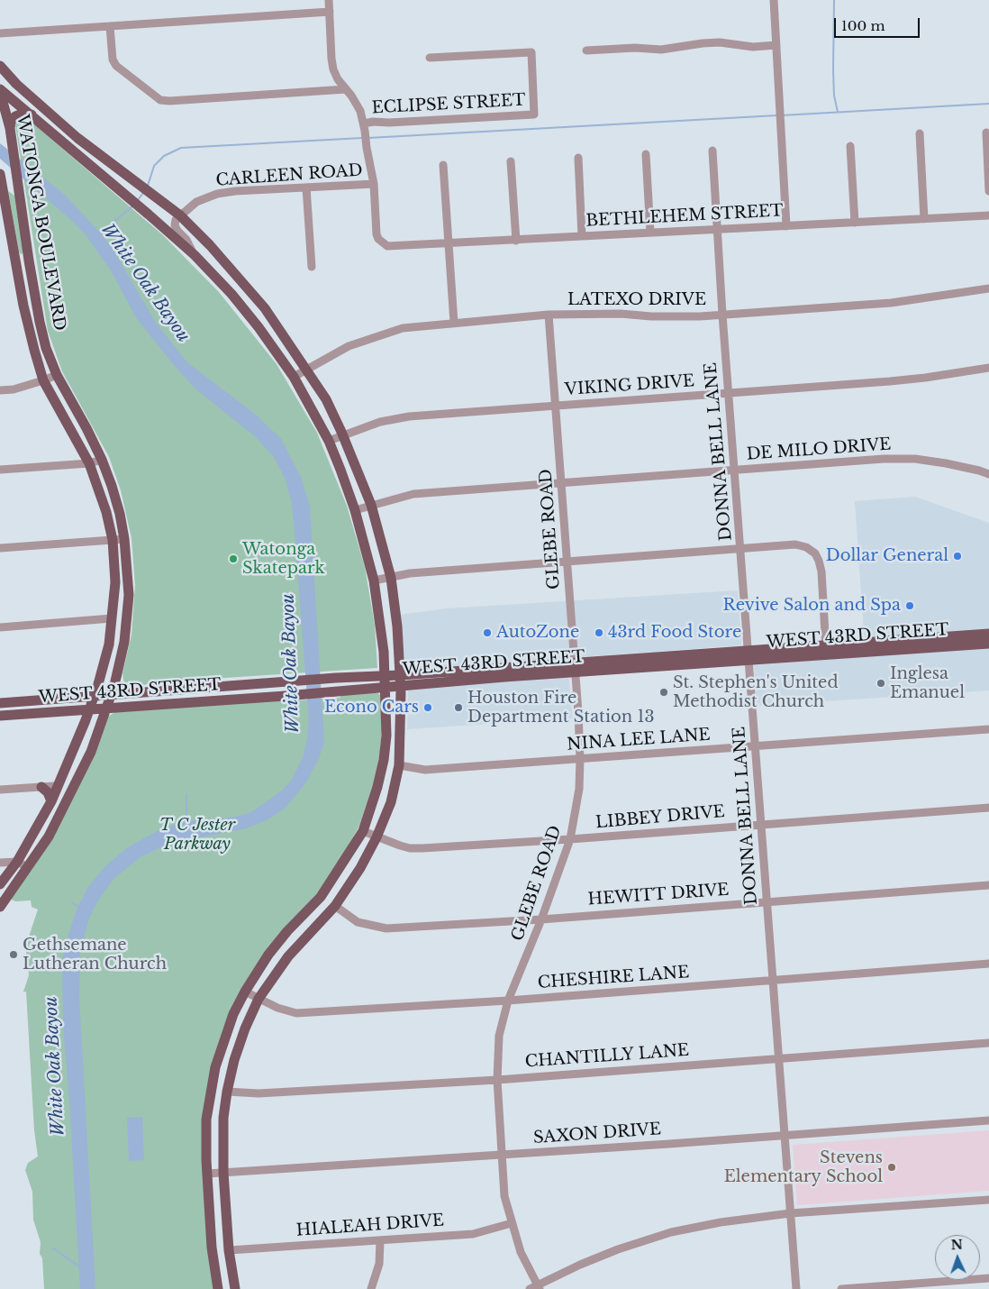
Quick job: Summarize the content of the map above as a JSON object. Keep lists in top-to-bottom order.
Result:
{
  "streets": {
    "main road": ["WATONGA BOULEVARD", "WEST 43RD STREET"],
    "street": [
      "ECLIPSE STREET",
      "CARLEEN ROAD",
      "BETHLEHEM STREET",
      "LATEXO DRIVE",
      "VIKING DRIVE",
      "DE MILO DRIVE",
      "DONNA BELL LANE",
      "GLEBE ROAD",
      "NINA LEE LANE",
      "LIBBEY DRIVE",
      "HEWITT DRIVE",
      "CHESHIRE LANE",
      "CHANTILLY LANE",
      "SAXON DRIVE",
      "HIALEAH DRIVE"
    ]
  },
  "crossings": [
    ["CARLEEN ROAD", "BETHLEHEM STREET"],
    ["BETHLEHEM STREET", "DONNA BELL LANE"],
    ["WATONGA BOULEVARD", "WEST 43RD STREET"],
    ["LATEXO DRIVE", "DONNA BELL LANE"],
    ["LATEXO DRIVE", "GLEBE ROAD"],
    ["VIKING DRIVE", "DONNA BELL LANE"],
    ["VIKING DRIVE", "GLEBE ROAD"],
    ["DE MILO DRIVE", "DONNA BELL LANE"],
    ["DE MILO DRIVE", "GLEBE ROAD"],
    ["DONNA BELL LANE", "WEST 43RD STREET"],
    ["DONNA BELL LANE", "NINA LEE LANE"],
    ["DONNA BELL LANE", "LIBBEY DRIVE"],
    ["DONNA BELL LANE", "HEWITT DRIVE"],
    ["DONNA BELL LANE", "CHESHIRE LANE"],
    ["DONNA BELL LANE", "CHANTILLY LANE"],
    ["DONNA BELL LANE", "SAXON DRIVE"],
    ["GLEBE ROAD", "WEST 43RD STREET"],
    ["GLEBE ROAD", "NINA LEE LANE"],
    ["GLEBE ROAD", "LIBBEY DRIVE"],
    ["GLEBE ROAD", "HEWITT DRIVE"],
    ["GLEBE ROAD", "CHESHIRE LANE"],
    ["GLEBE ROAD", "CHANTILLY LANE"],
    ["GLEBE ROAD", "SAXON DRIVE"],
    ["GLEBE ROAD", "HIALEAH DRIVE"]
  ],
  "water": ["White Oak Bayou"],
  "parks": ["T C Jester Parkway"],
  "places": [
    "Dollar General",
    "Watonga Skatepark",
    "Revive Salon and Spa",
    "AutoZone",
    "43rd Food Store",
    "Inglesa Emanuel",
    "St. Stephen's United Methodist Church",
    "Econo Cars",
    "Houston Fire Department Station 13",
    "Gethsemane Lutheran Church",
    "Stevens Elementary School"
  ],
  "scale_bar": "100 m",
  "north": "top"
}
